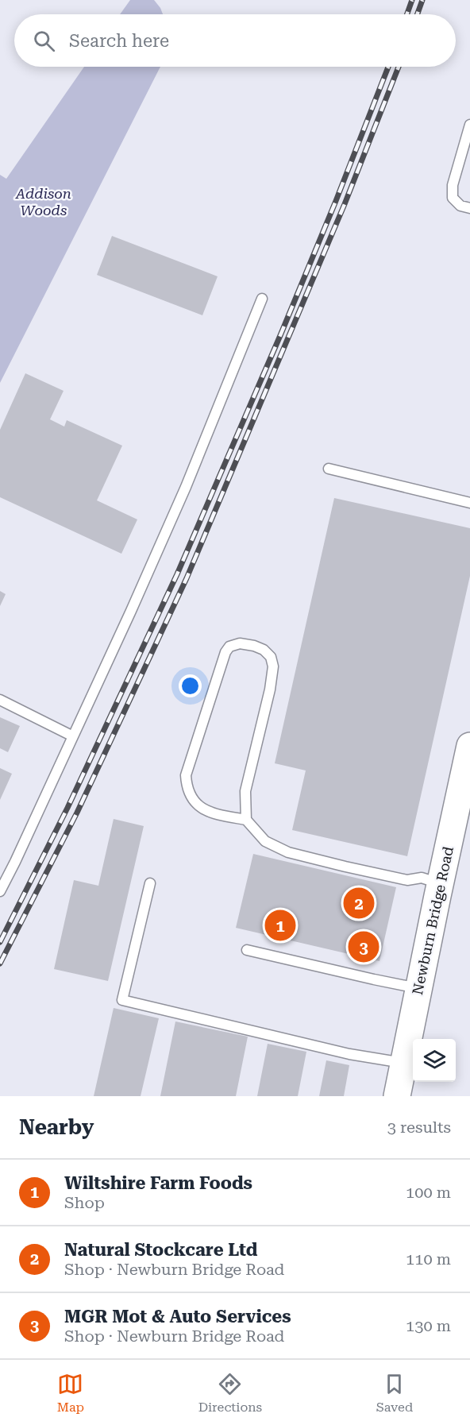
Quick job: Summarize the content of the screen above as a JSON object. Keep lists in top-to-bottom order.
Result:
{
  "streets": {
    "street": ["Newburn Bridge Road"]
  },
  "parks": ["Addison Woods"],
  "page": {
    "search": "Search here",
    "pins": ["2", "1", "3"],
    "heading": ["Nearby", "3 results"],
    "list": [
      {
        "mark": "1",
        "name": "Wiltshire Farm Foods",
        "note": "Shop",
        "value": "100 m"
      },
      {
        "mark": "2",
        "name": "Natural Stockcare Ltd",
        "note": "Shop · Newburn Bridge Road",
        "value": "110 m"
      },
      {
        "mark": "3",
        "name": "MGR Mot & Auto Services",
        "note": "Shop · Newburn Bridge Road",
        "value": "130 m"
      }
    ],
    "nav": ["Map", "Directions", "Saved"]
  }
}
